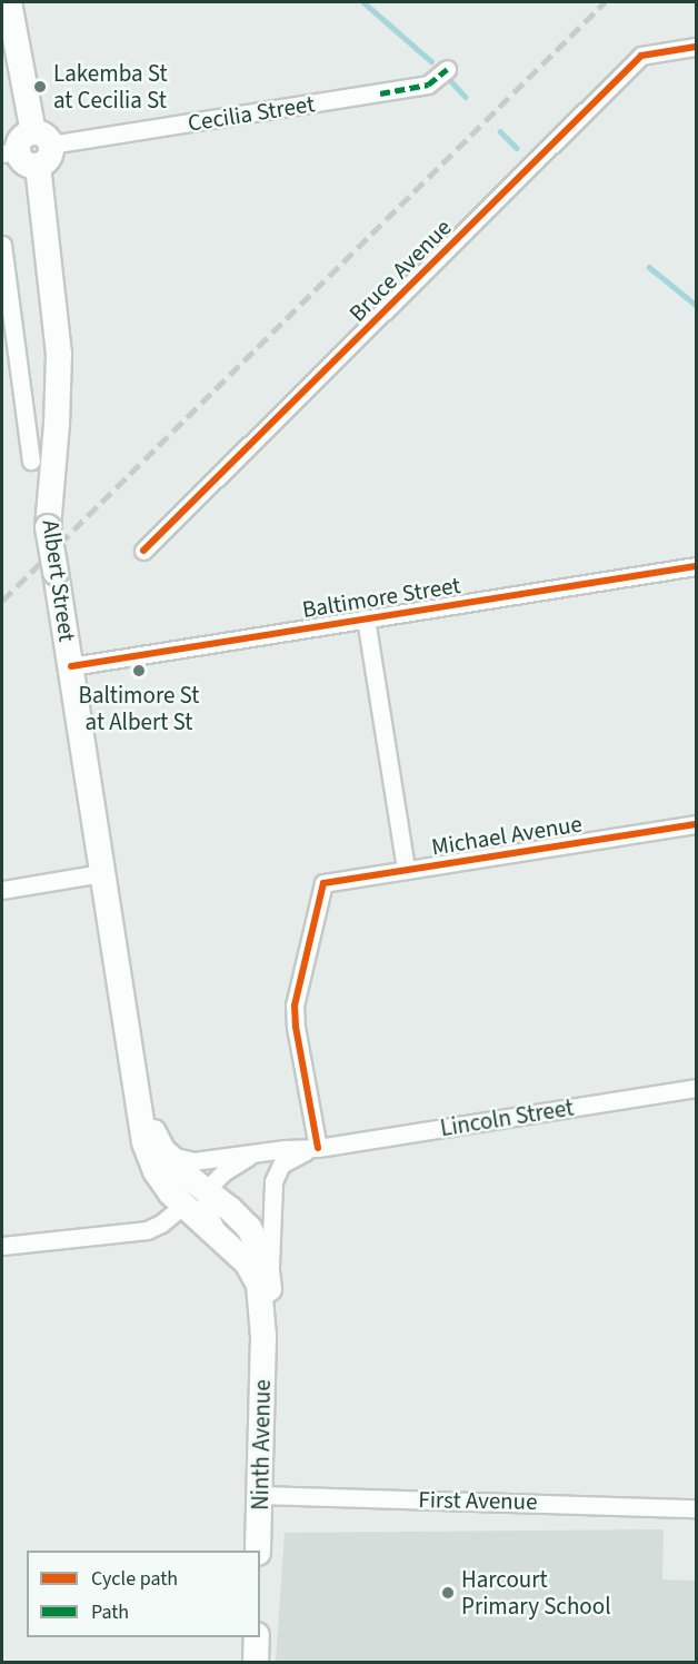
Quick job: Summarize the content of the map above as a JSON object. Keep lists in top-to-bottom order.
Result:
{
  "streets": {
    "main road": ["Albert Street", "Ninth Avenue"],
    "street": [
      "Cecilia Street",
      "Bruce Avenue",
      "Baltimore Street",
      "Michael Avenue",
      "Lincoln Street",
      "First Avenue"
    ]
  },
  "crossings": [
    ["Cecilia Street", "Albert Street"],
    ["Albert Street", "Baltimore Street"],
    ["Albert Street", "Lincoln Street"],
    ["Albert Street", "Ninth Avenue"],
    ["Michael Avenue", "Lincoln Street"],
    ["Ninth Avenue", "First Avenue"]
  ],
  "places": ["Lakemba St at Cecilia St", "Baltimore St at Albert St", "Harcourt Primary School"],
  "legend": ["Cycle path", "Path"]
}
